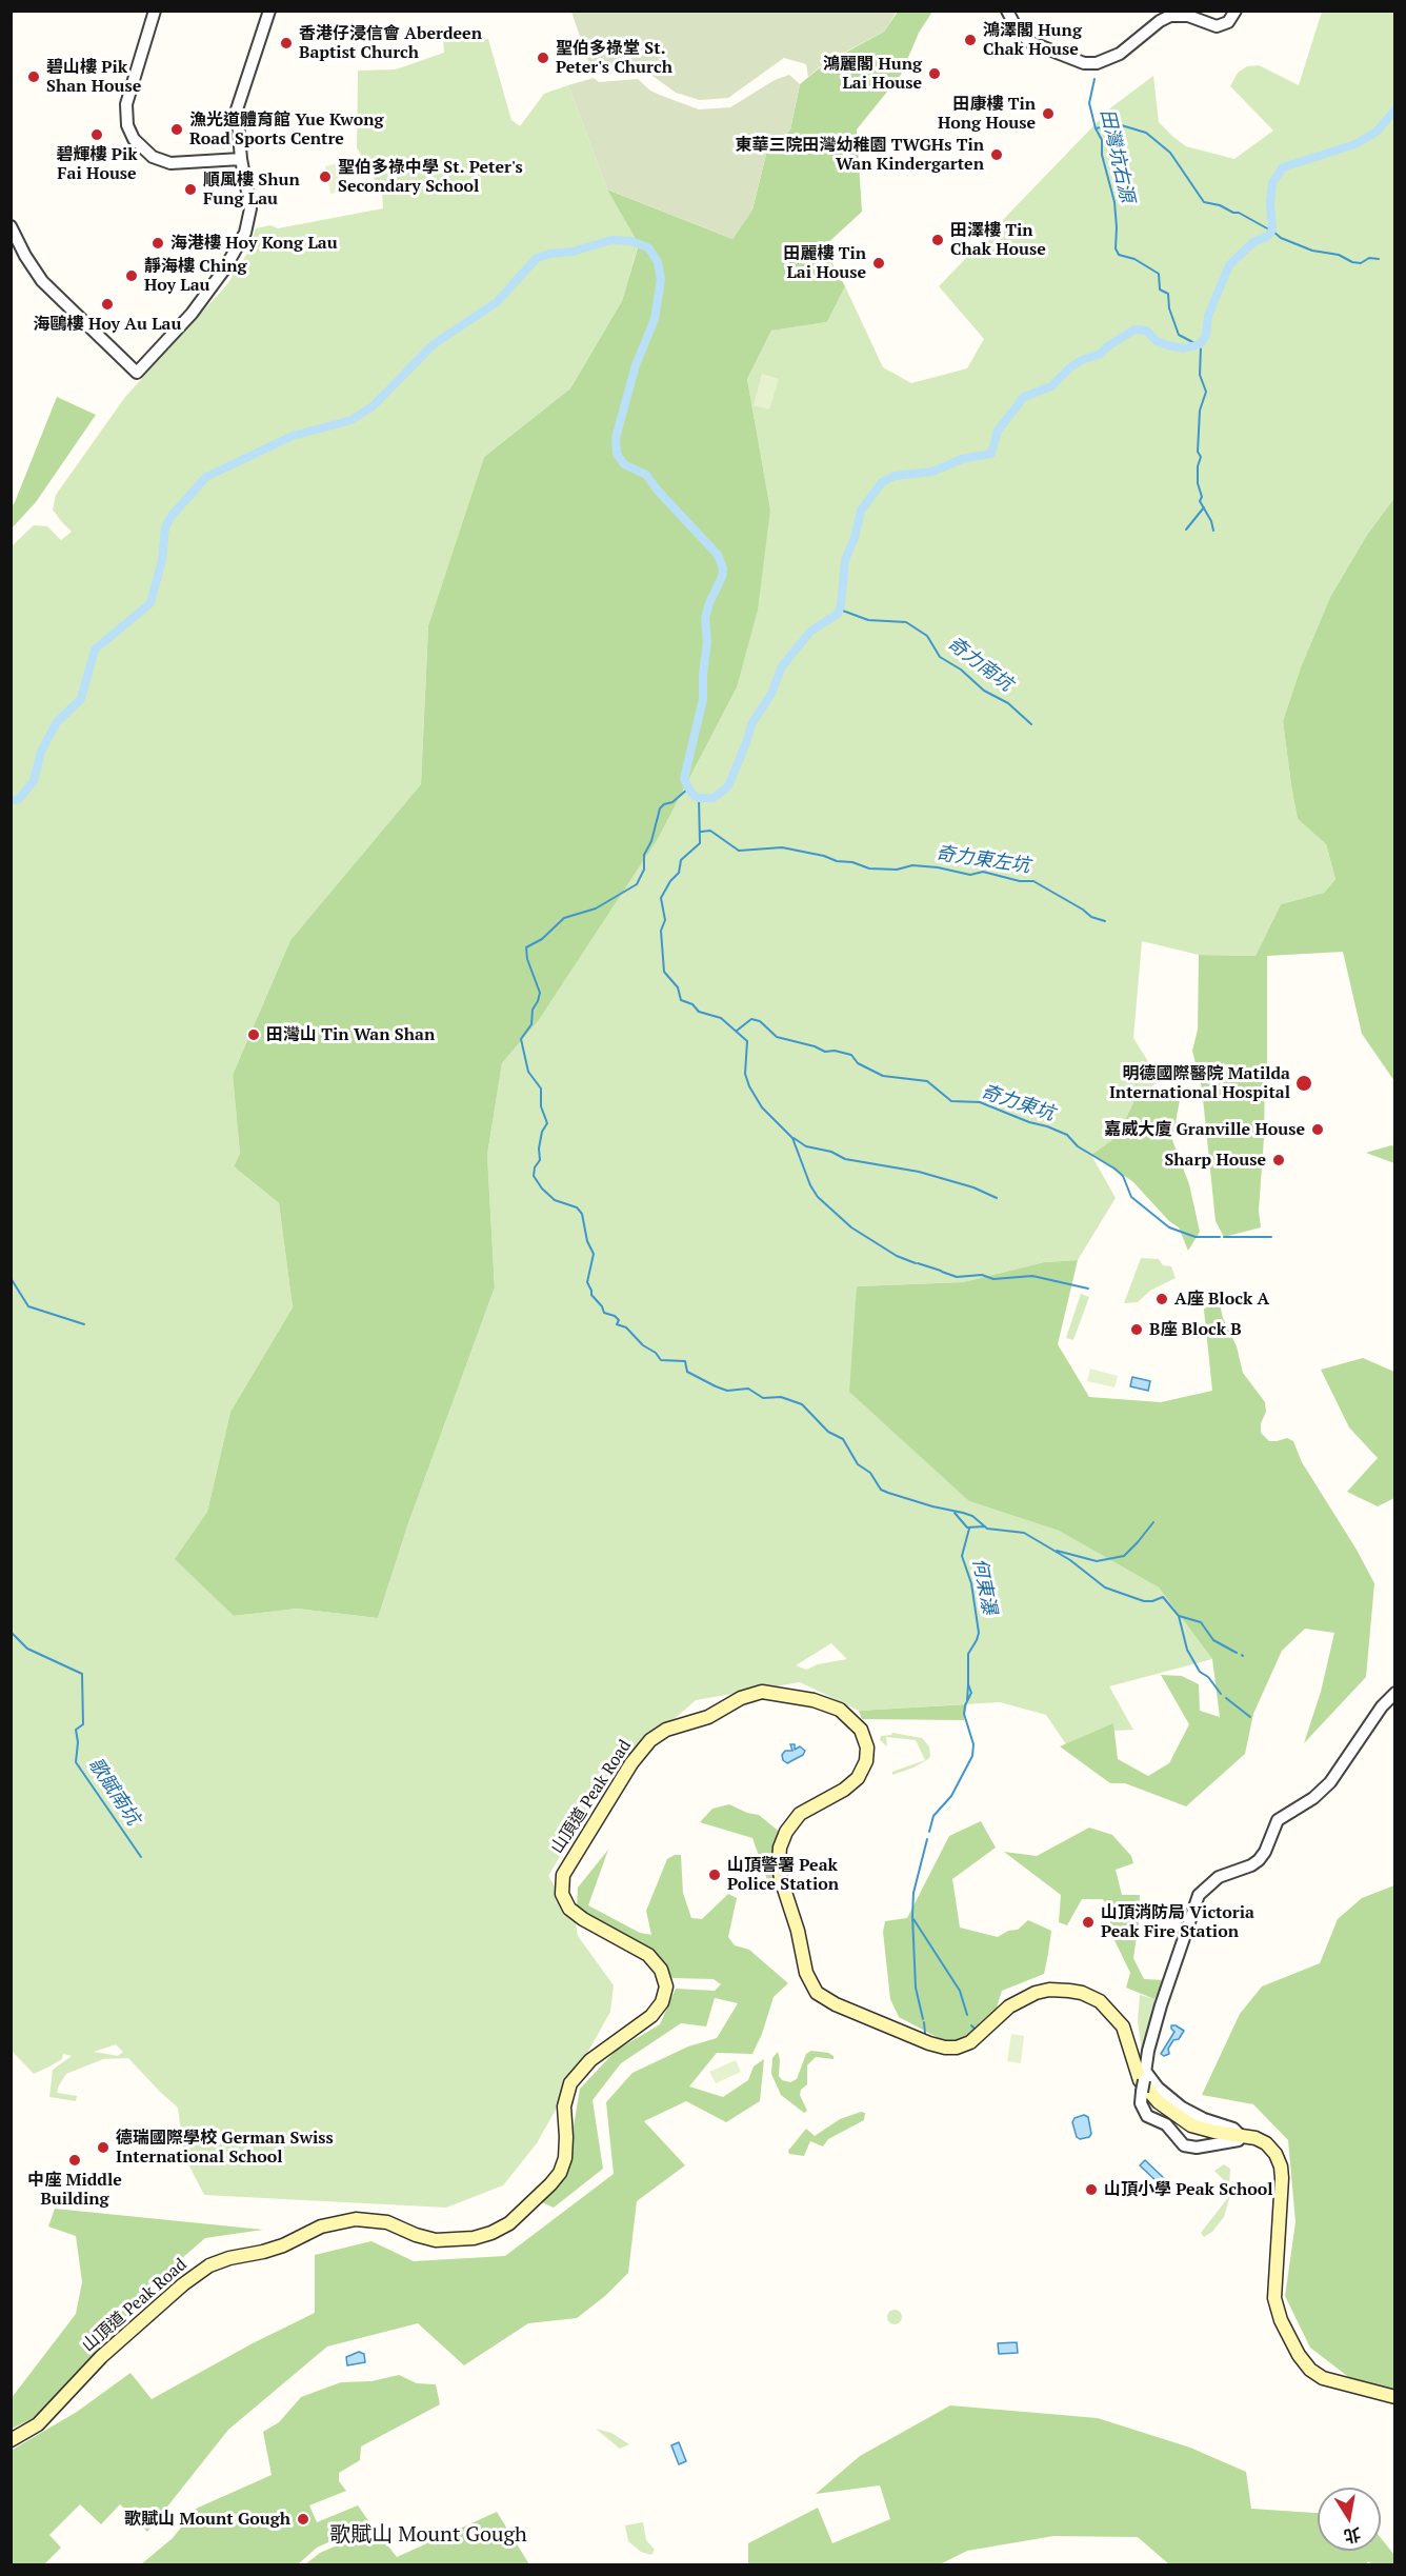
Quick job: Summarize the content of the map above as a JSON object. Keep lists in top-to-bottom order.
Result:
{
  "streets": {
    "main road": ["山頂道 Peak Road"]
  },
  "districts": ["歌賦山 Mount Gough"],
  "water": [
    "田灣坑右源",
    "奇力南坑",
    "奇力東左坑",
    "奇力東坑",
    "何東瀑",
    "歌賦南坑"
  ],
  "places": [
    "鴻澤閣 Hung Chak House",
    "香港仔浸信會 Aberdeen Baptist Church",
    "聖伯多祿堂 St. Peter's Church",
    "鴻麗閣 Hung Lai House",
    "碧山樓 Pik Shan House",
    "田康樓 Tin Hong House",
    "漁光道體育館 Yue Kwong Road Sports Centre",
    "碧輝樓 Pik Fai House",
    "東華三院田灣幼稚園 TWGHs Tin Wan Kindergarten",
    "聖伯多祿中學 St. Peter's Secondary School",
    "順風樓 Shun Fung Lau",
    "田澤樓 Tin Chak House",
    "海港樓 Hoy Kong Lau",
    "田麗樓 Tin Lai House",
    "靜海樓 Ching Hoy Lau",
    "海鷗樓 Hoy Au Lau",
    "田灣山 Tin Wan Shan",
    "明德國際醫院 Matilda International Hospital",
    "嘉威大廈 Granville House",
    "Sharp House",
    "A座 Block A",
    "B座 Block B",
    "山頂警署 Peak Police Station",
    "山頂消防局 Victoria Peak Fire Station",
    "德瑞國際學校 German Swiss International School",
    "中座 Middle Building",
    "山頂小學 Peak School",
    "歌賦山 Mount Gough"
  ],
  "north": "bottom"
}
